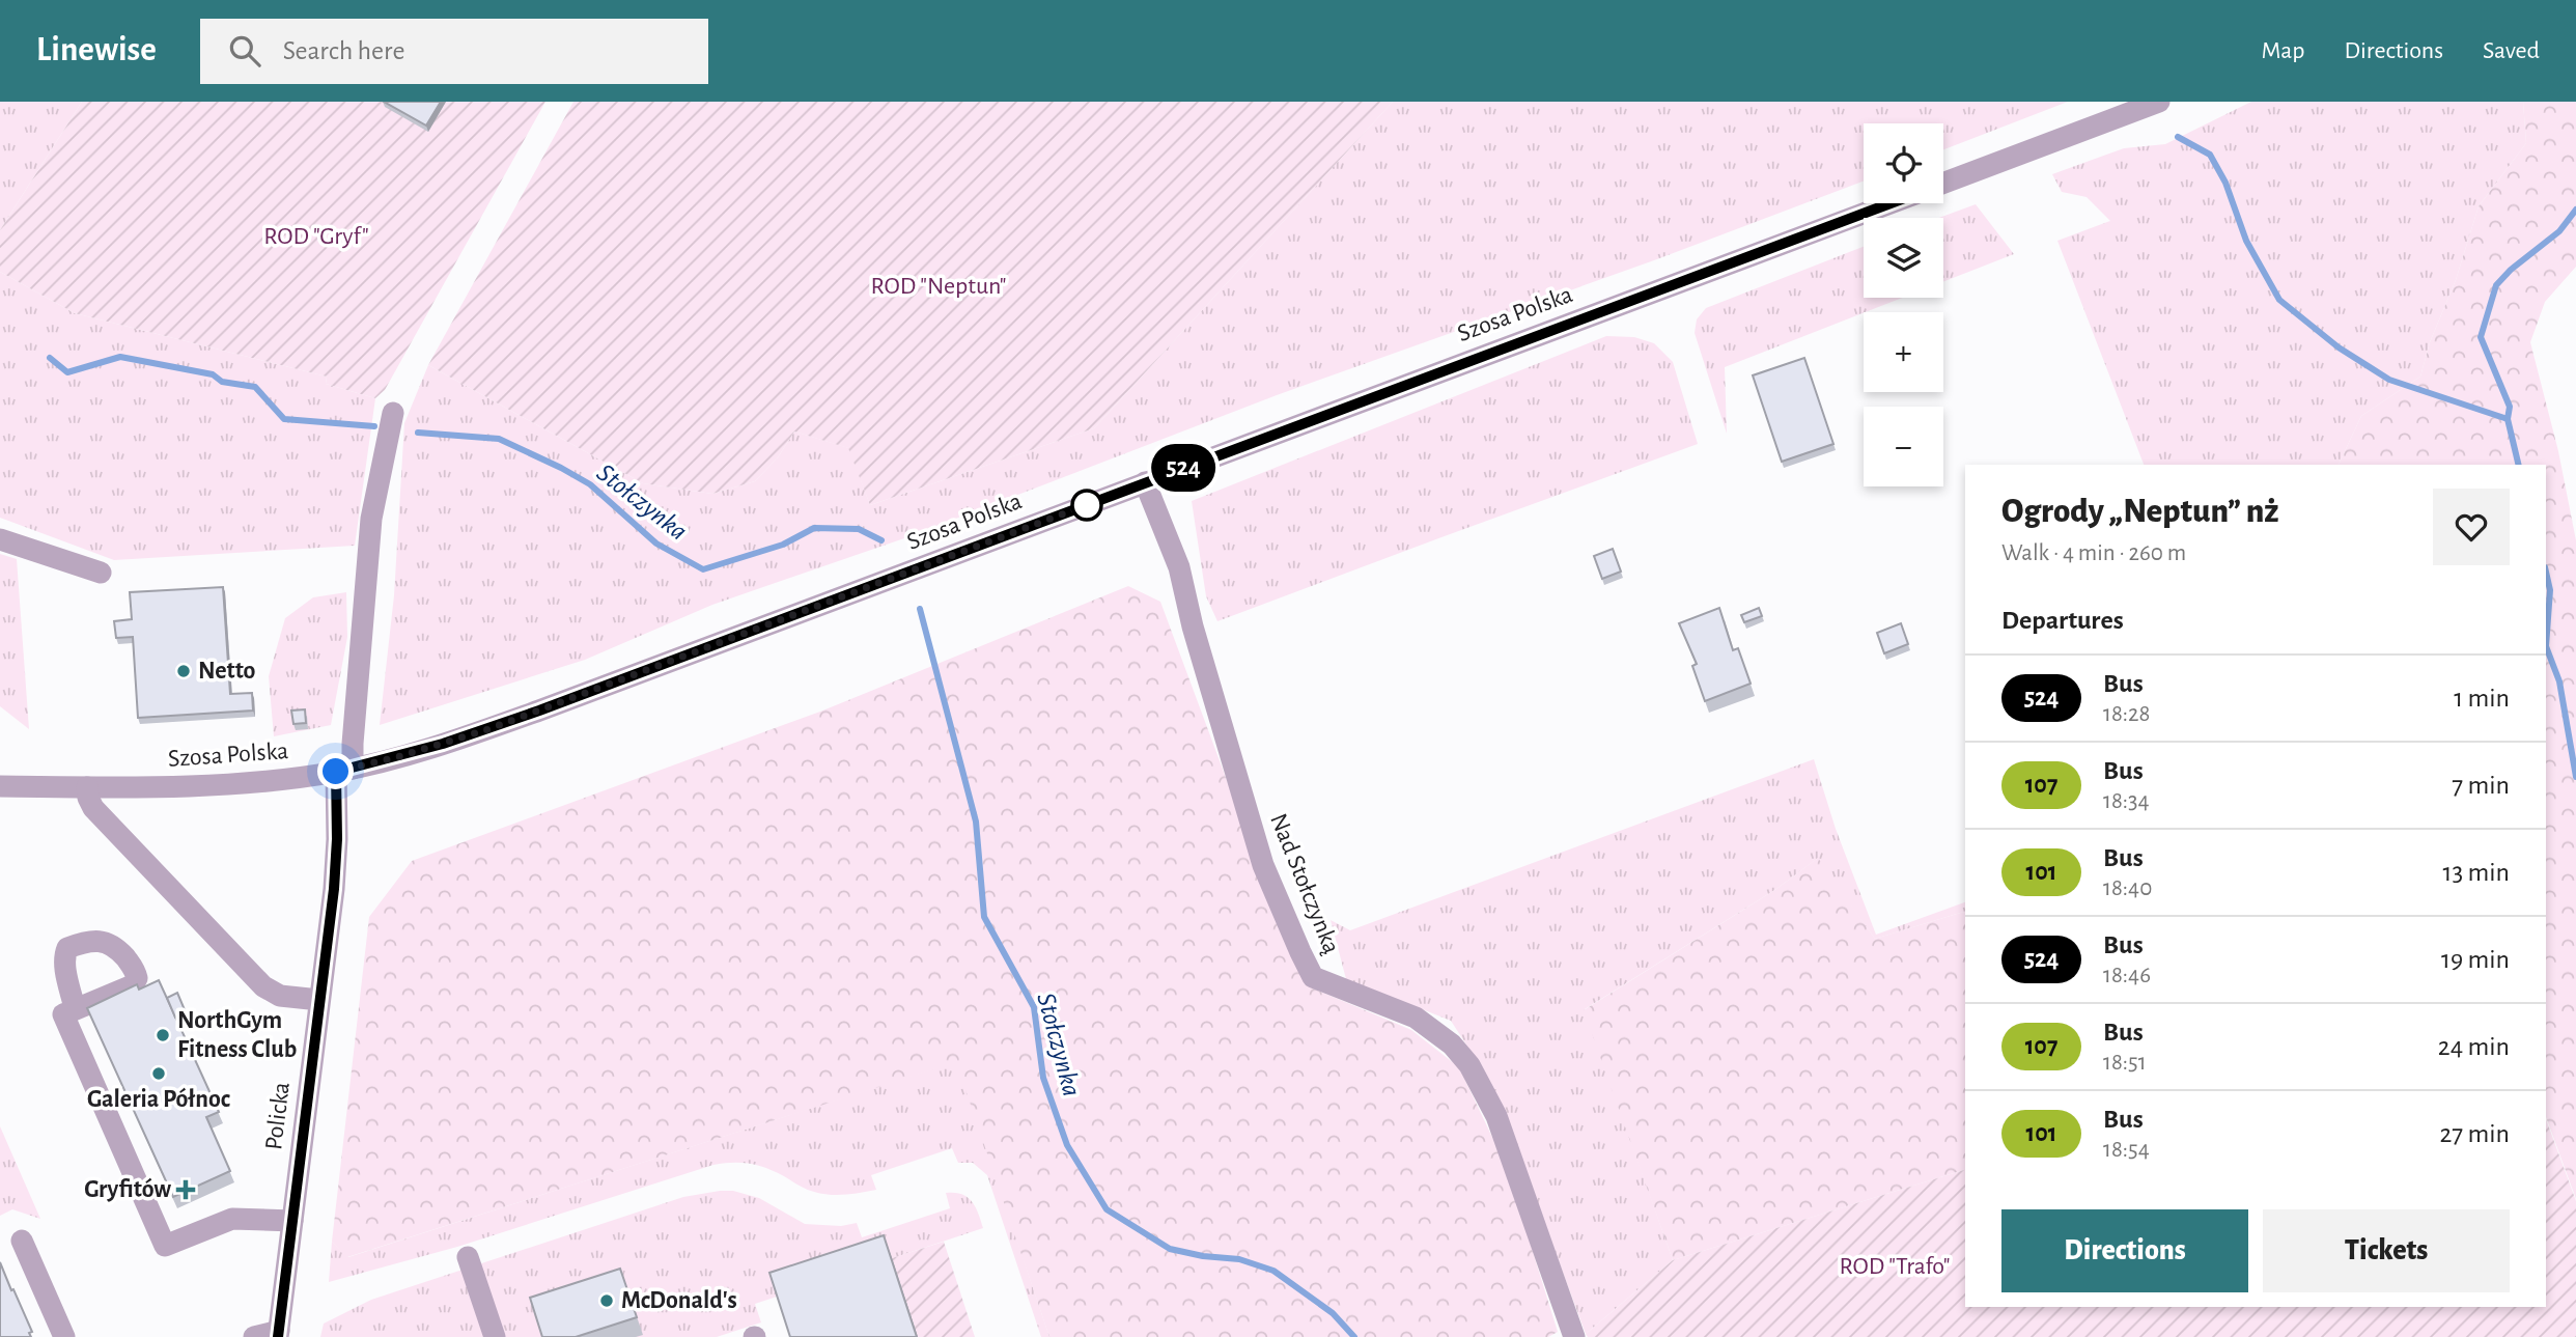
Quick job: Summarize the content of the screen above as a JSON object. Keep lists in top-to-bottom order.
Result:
{
  "streets": {
    "street": ["Szosa Polska", "Nad Stołczynką", "Policka"]
  },
  "crossings": [
    ["Szosa Polska", "Nad Stołczynką"],
    ["Szosa Polska", "Policka"]
  ],
  "water": ["Stołczynka"],
  "parks": ["ROD \"Gryf\"", "ROD \"Neptun\"", "ROD \"Trafo\""],
  "places": {
    "other": [
      "Netto",
      "NorthGym Fitness Club",
      "Galeria Północ",
      "McDonald's"
    ],
    "health": ["Gryfitów"]
  },
  "lines": ["bus line 524"],
  "page": {
    "header": "Linewise",
    "search": "Search here",
    "nav": ["Map", "Directions", "Saved"],
    "on_map": "524",
    "map_buttons": ["+", "−"],
    "heading": [
      ["Ogrody „Neptun” nż", "Walk · 4 min · 260 m"],
      "Departures"
    ],
    "list": [
      {
        "mark": "524",
        "name": "Bus",
        "note": "18:28",
        "value": "1 min"
      },
      {
        "mark": "107",
        "name": "Bus",
        "note": "18:34",
        "value": "7 min"
      },
      {
        "mark": "101",
        "name": "Bus",
        "note": "18:40",
        "value": "13 min"
      },
      {
        "mark": "524",
        "name": "Bus",
        "note": "18:46",
        "value": "19 min"
      },
      {
        "mark": "107",
        "name": "Bus",
        "note": "18:51",
        "value": "24 min"
      },
      {
        "mark": "101",
        "name": "Bus",
        "note": "18:54",
        "value": "27 min"
      }
    ],
    "buttons": ["Directions", "Tickets"]
  }
}
